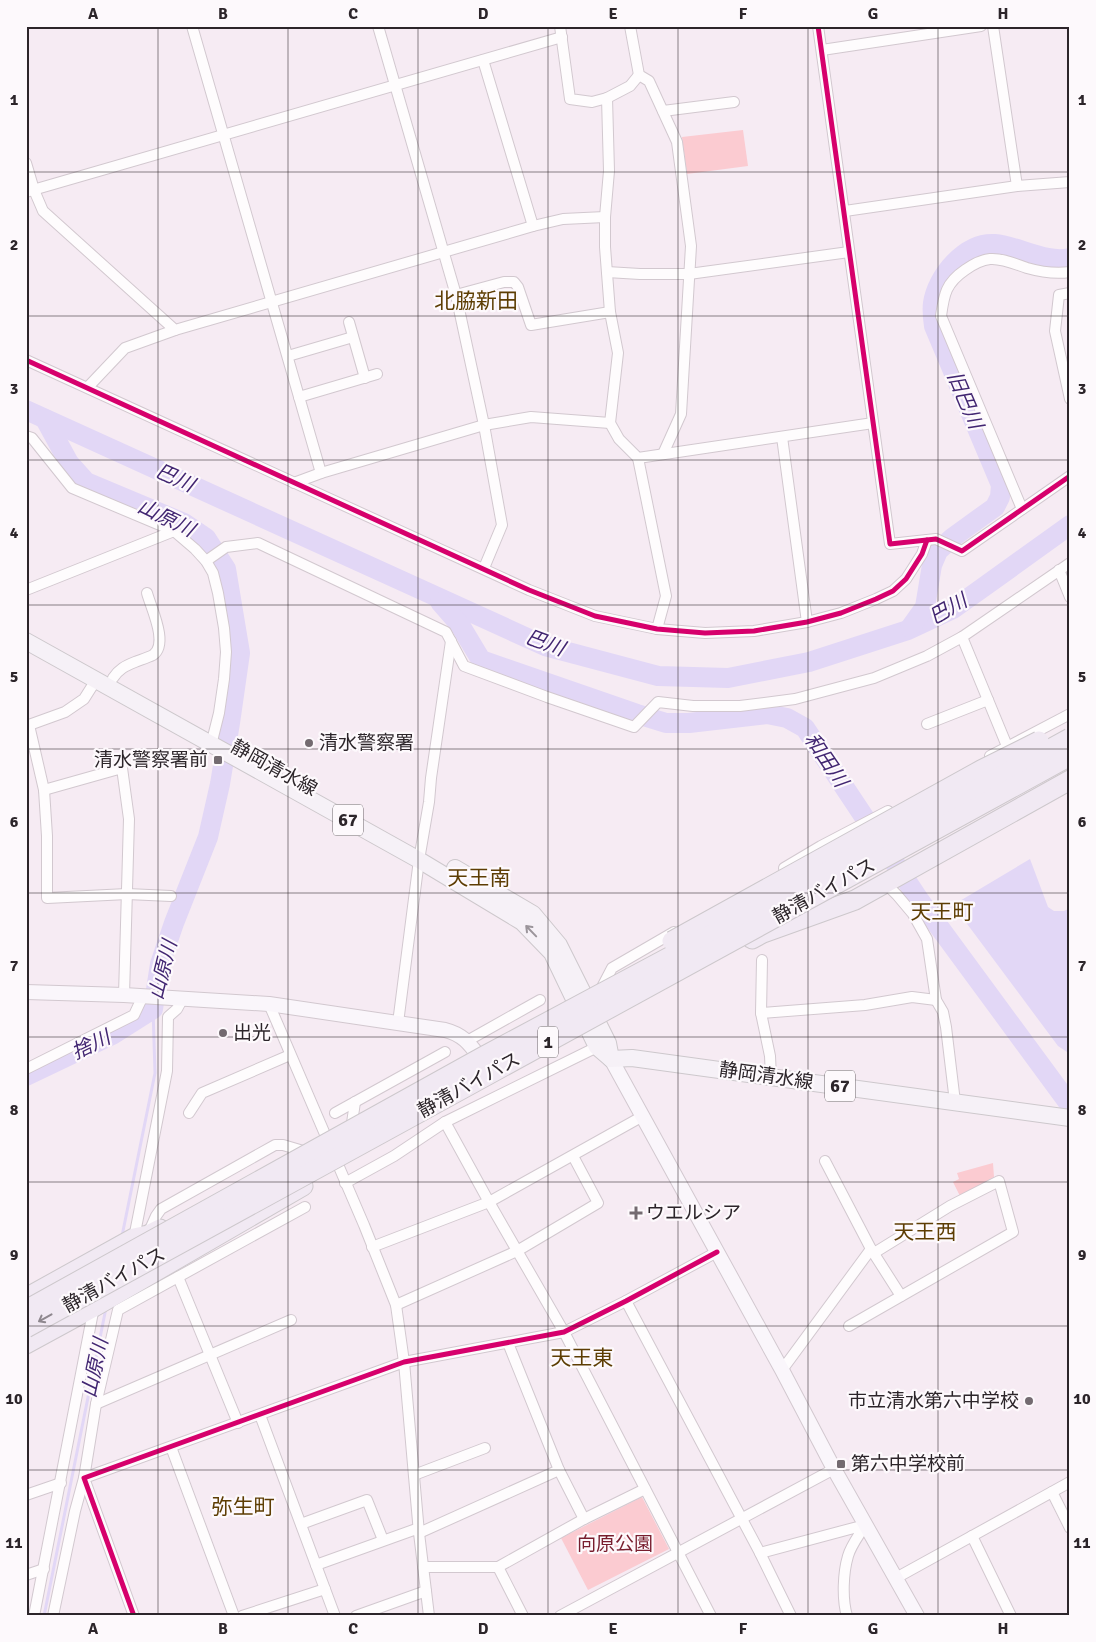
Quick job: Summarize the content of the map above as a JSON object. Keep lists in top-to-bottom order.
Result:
{
  "streets": {
    "highway": ["静清バイパス", "1"],
    "main road": ["静岡清水線", "67"]
  },
  "districts": [
    "北脇新田",
    "天王南",
    "天王町",
    "天王西",
    "天王東",
    "弥生町"
  ],
  "water": [
    "旧巴川",
    "巴川",
    "山原川",
    "和田川",
    "捨川"
  ],
  "parks": ["向原公園"],
  "places": {
    "other": ["清水警察署", "出光", "市立清水第六中学校"],
    "transit": ["清水警察署前", "第六中学校前"],
    "health": ["ウエルシア"]
  },
  "grid": {
    "columns": [
      "A",
      "B",
      "C",
      "D",
      "E",
      "F",
      "G",
      "H"
    ],
    "rows": [
      "1",
      "2",
      "3",
      "4",
      "5",
      "6",
      "7",
      "8",
      "9",
      "10",
      "11"
    ]
  }
}
